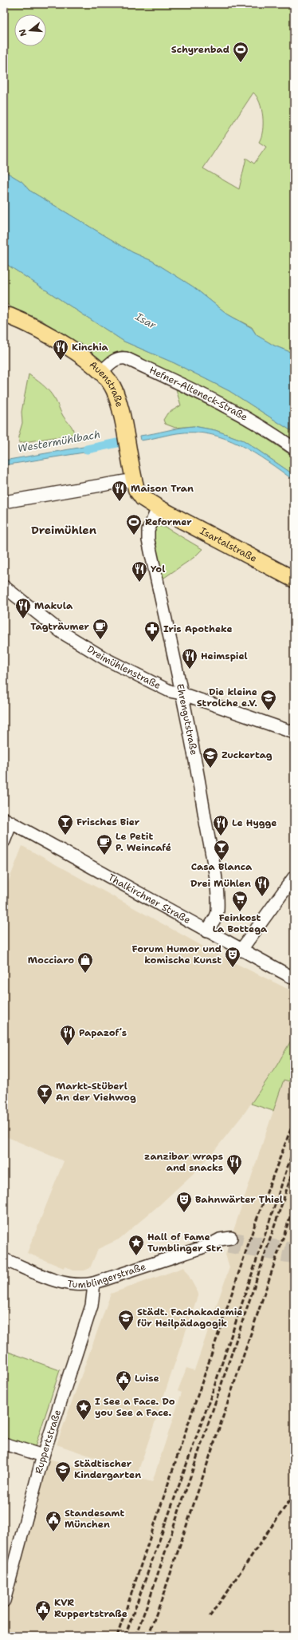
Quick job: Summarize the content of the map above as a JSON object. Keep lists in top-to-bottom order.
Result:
{
  "streets": {
    "main road": ["Auenstraße", "Isartalstraße"],
    "street": [
      "Hefner-Alteneck-Straße",
      "Dreimühlenstraße",
      "Ehrengutstraße",
      "Thalkirchner Straße",
      "Tumblingerstraße",
      "Ruppertstraße"
    ]
  },
  "crossings": [
    ["Auenstraße", "Hefner-Alteneck-Straße"],
    ["Auenstraße", "Isartalstraße"],
    ["Auenstraße", "Ehrengutstraße"],
    ["Isartalstraße", "Ehrengutstraße"],
    ["Dreimühlenstraße", "Ehrengutstraße"],
    ["Ehrengutstraße", "Thalkirchner Straße"],
    ["Tumblingerstraße", "Ruppertstraße"]
  ],
  "districts": ["Dreimühlen"],
  "water": ["Isar", "Westermühlbach"],
  "places": {
    "sports": ["Schyrenbad", "Reformer"],
    "restaurant": [
      "Kinchia",
      "Maison Tran",
      "Yol",
      "Makula",
      "Heimspiel",
      "Le Hygge",
      "Drei Mühlen",
      "Papazof´s",
      "zanzibar wraps and snacks"
    ],
    "cafe": ["Tagträumer", "Le Petit P. Weincafé"],
    "pharmacy": ["Iris Apotheke"],
    "school or university": [
      "Die kleine Strolche e.V.",
      "Zuckertag",
      "Städt. Fachakademie für Heilpädagogik",
      "Städtischer Kindergarten"
    ],
    "bar": ["Frisches Bier", "Casa Blanca", "Markt-Stüberl An der Viehwog"],
    "supermarket": ["Feinkost La Bottega"],
    "theatre": ["Forum Humor und komische Kunst", "Bahnwärter Thiel"],
    "shop": ["Mocciaro"],
    "place": ["Hall of Fame Tumblinger Str.", "I See a Face. Do you See a Face."],
    "public building": ["Luise", "Standesamt München", "KVR Ruppertstraße"]
  },
  "north": "left"
}
